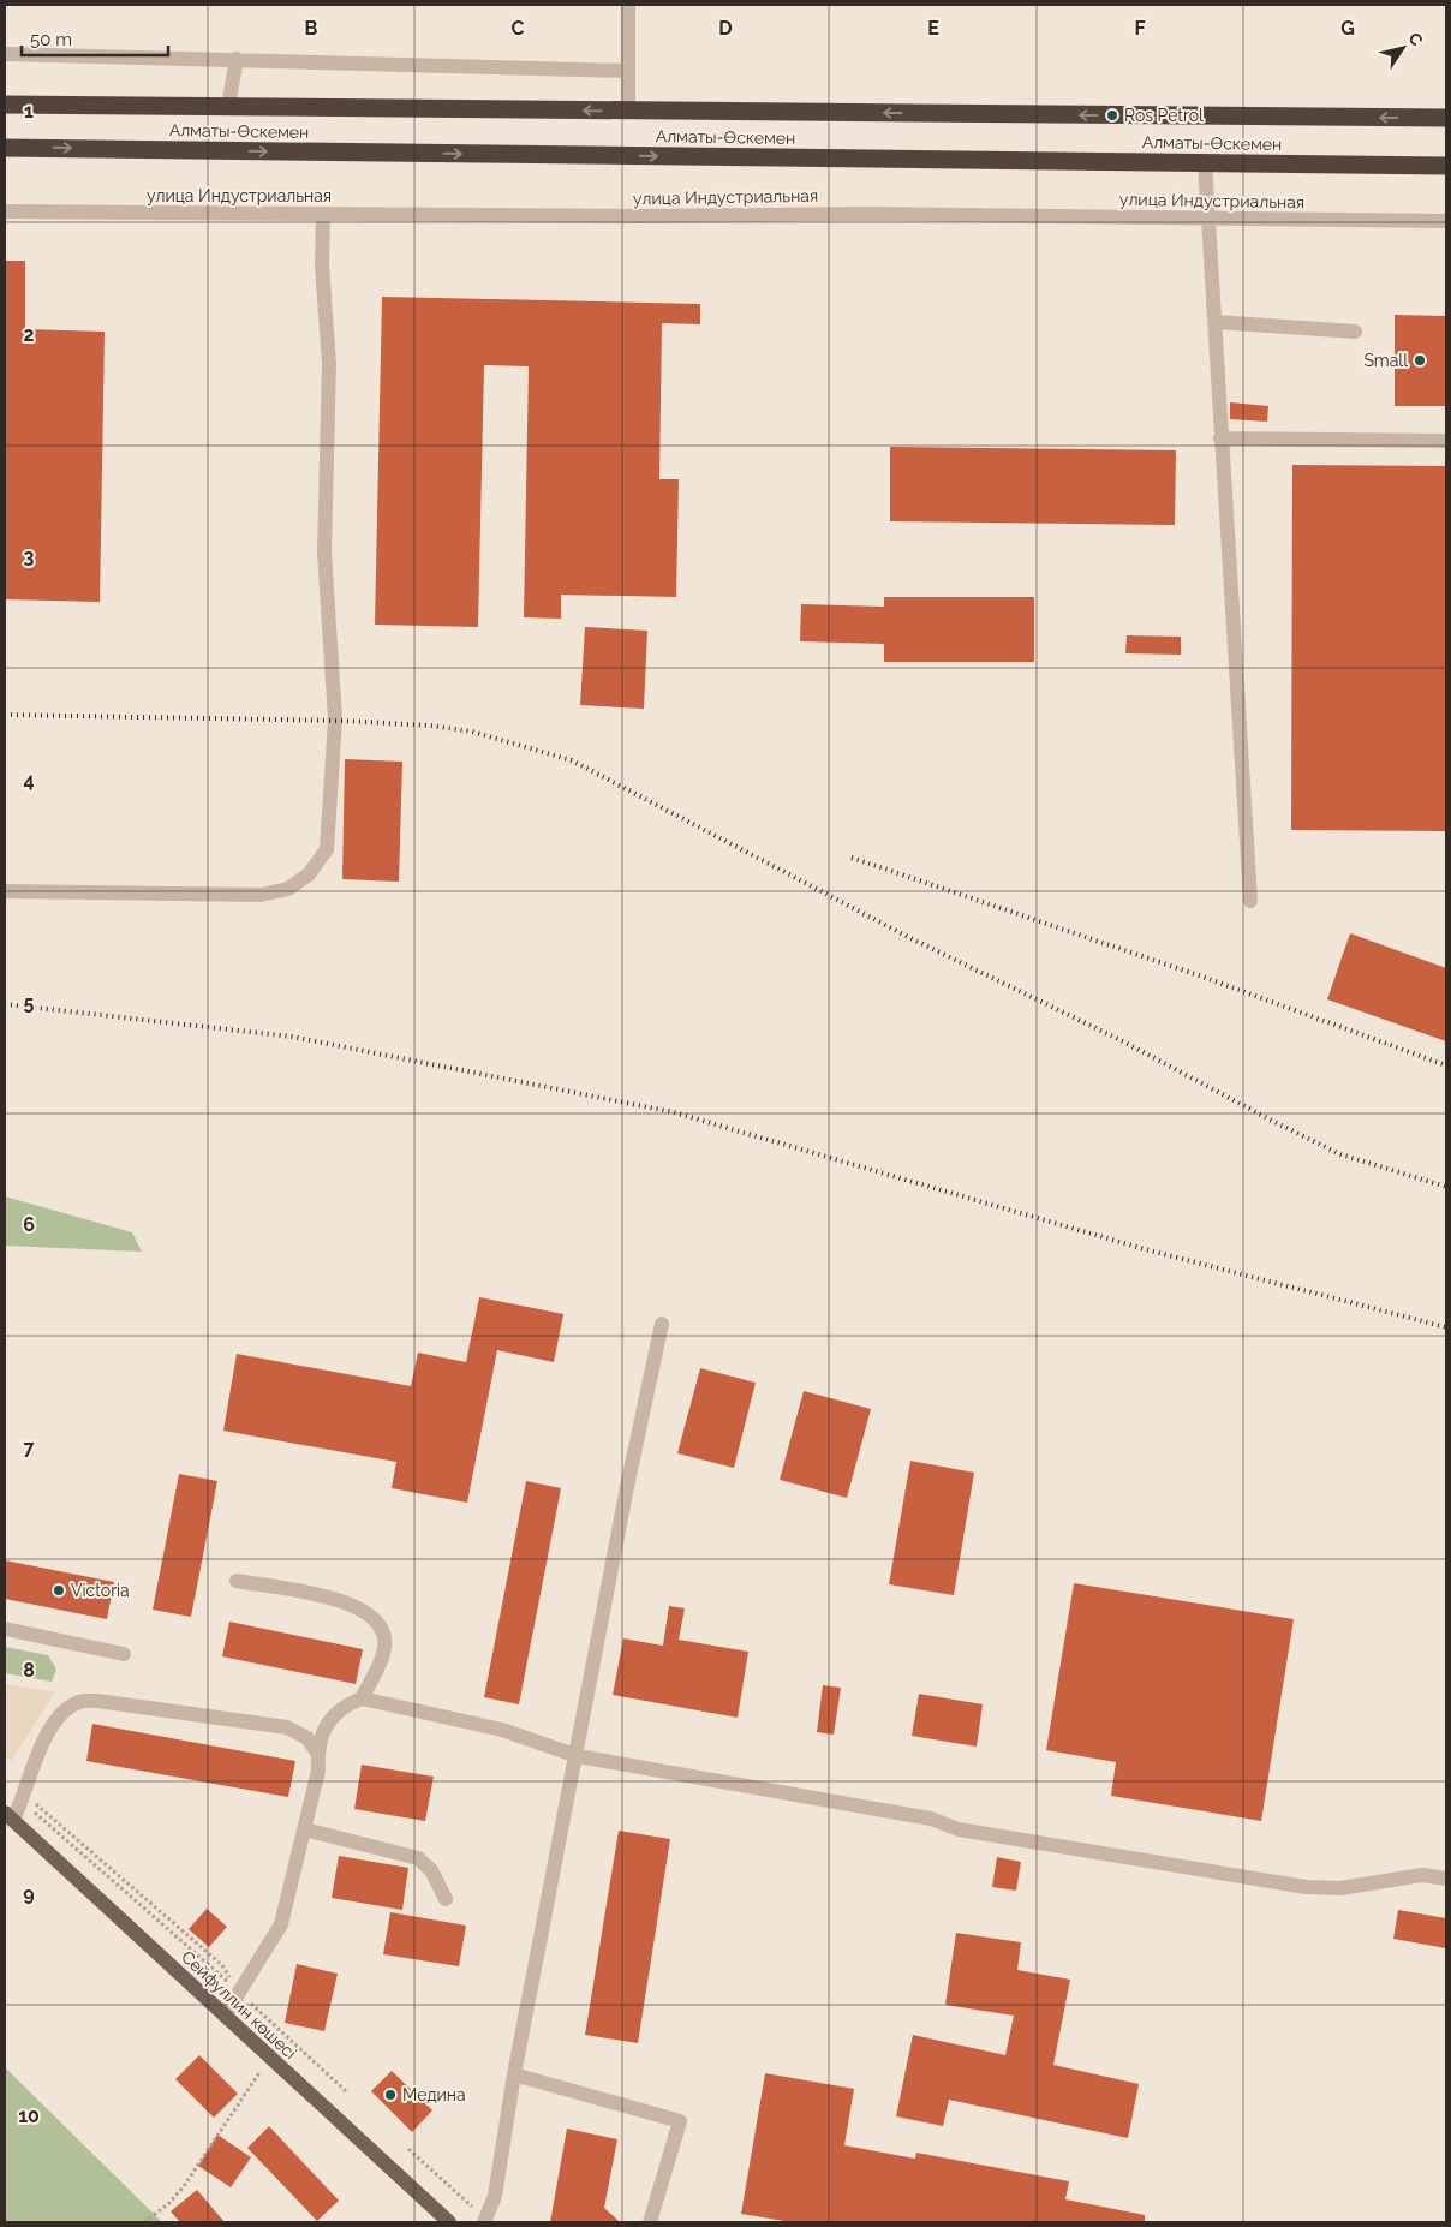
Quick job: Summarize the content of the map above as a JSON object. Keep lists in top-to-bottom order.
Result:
{
  "streets": {
    "highway": ["Алматы-Өскемен"],
    "main road": ["Сейфуллин көшесі"],
    "street": ["улица Индустриальная"]
  },
  "places": [
    "Ros Petrol",
    "Small",
    "Victoria",
    "Медина"
  ],
  "scale_bar": "50 m",
  "north": "top right",
  "grid": {
    "columns": [
      "B",
      "C",
      "D",
      "E",
      "F",
      "G"
    ],
    "rows": [
      "1",
      "2",
      "3",
      "4",
      "5",
      "6",
      "7",
      "8",
      "9",
      "10"
    ]
  }
}
